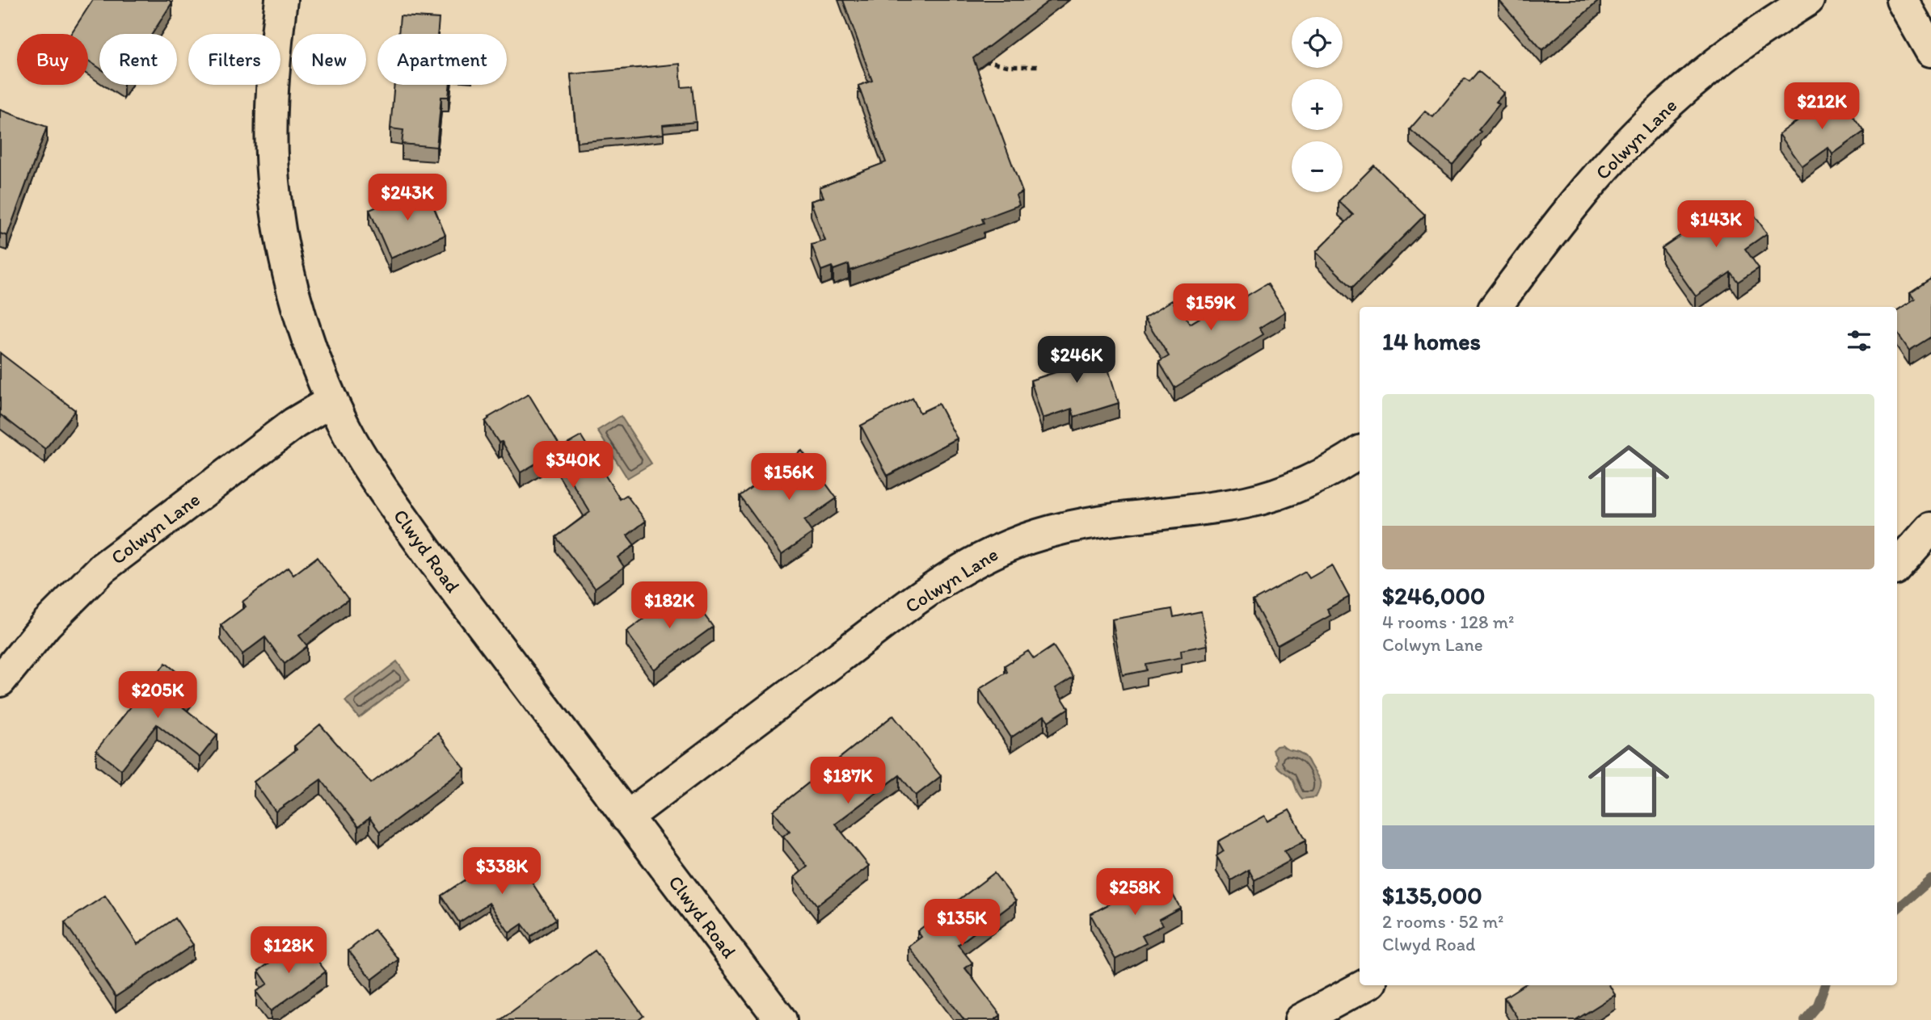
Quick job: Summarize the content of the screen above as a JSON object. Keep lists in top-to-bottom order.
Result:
{
  "streets": {
    "street": ["Colwyn Lane", "Clwyd Road"]
  },
  "crossings": [
    ["Colwyn Lane", "Clwyd Road"]
  ],
  "page": {
    "map_buttons": ["+", "−"],
    "chip": [
      "Buy",
      "Rent",
      "Filters",
      "New",
      "Apartment"
    ],
    "price": [
      "$212K",
      "$243K",
      "$143K",
      "$159K",
      "$246K",
      "$340K",
      "$156K",
      "$182K",
      "$205K",
      "$187K",
      "$338K",
      "$258K",
      "$135K",
      "$128K"
    ],
    "heading": "14 homes",
    "list": [
      {
        "name": "$246,000",
        "note": "4 rooms · 128 m² · Colwyn Lane"
      },
      {
        "name": "$135,000",
        "note": "2 rooms · 52 m² · Clwyd Road"
      }
    ]
  }
}
